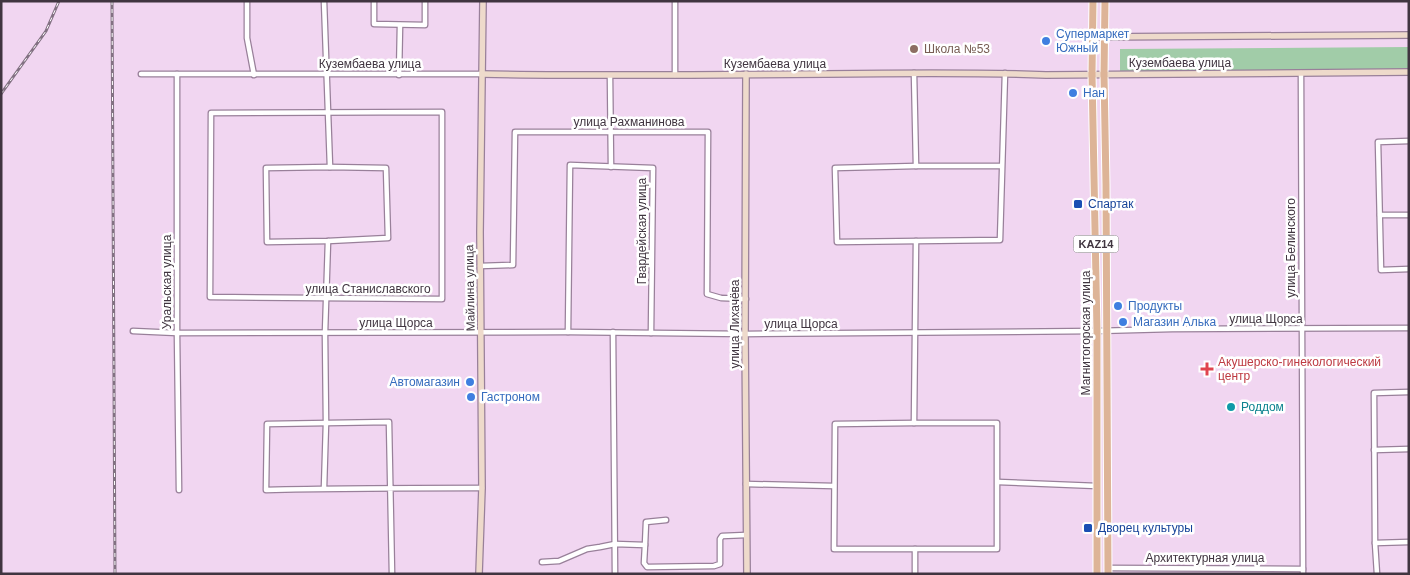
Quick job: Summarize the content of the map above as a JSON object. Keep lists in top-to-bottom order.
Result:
{
  "streets": {
    "main road": ["KAZ14", "Магнитогорская улица"],
    "street": [
      "Кузембаева улица",
      "улица Рахманинова",
      "Гвардейская улица",
      "улица Белинского",
      "Уральская улица",
      "Майлина улица",
      "улица Станиславского",
      "улица Щорса",
      "улица Лихачёва",
      "Архитектурная улица"
    ]
  },
  "crossings": [
    ["Кузембаева улица", "улица Белинского"],
    ["Кузембаева улица", "Уральская улица"],
    ["Кузембаева улица", "Майлина улица"],
    ["Кузембаева улица", "улица Лихачёва"],
    ["Кузембаева улица", "Магнитогорская улица"],
    ["улица Рахманинова", "Майлина улица"],
    ["улица Рахманинова", "улица Лихачёва"],
    ["Гвардейская улица", "улица Щорса"],
    ["улица Белинского", "улица Щорса"],
    ["улица Белинского", "Архитектурная улица"],
    ["Уральская улица", "улица Щорса"],
    ["Майлина улица", "улица Щорса"],
    ["улица Щорса", "улица Лихачёва"],
    ["улица Щорса", "Магнитогорская улица"],
    ["Магнитогорская улица", "Архитектурная улица"]
  ],
  "places": {
    "other": [
      "Супермаркет Южный",
      "Школа №53",
      "Нан",
      "Продукты",
      "Магазин Алька",
      "Автомагазин",
      "Гастроном",
      "Роддом"
    ],
    "transit": ["Спартак", "Дворец культуры"],
    "health": ["Акушерско-гинекологический центр"]
  }
}
